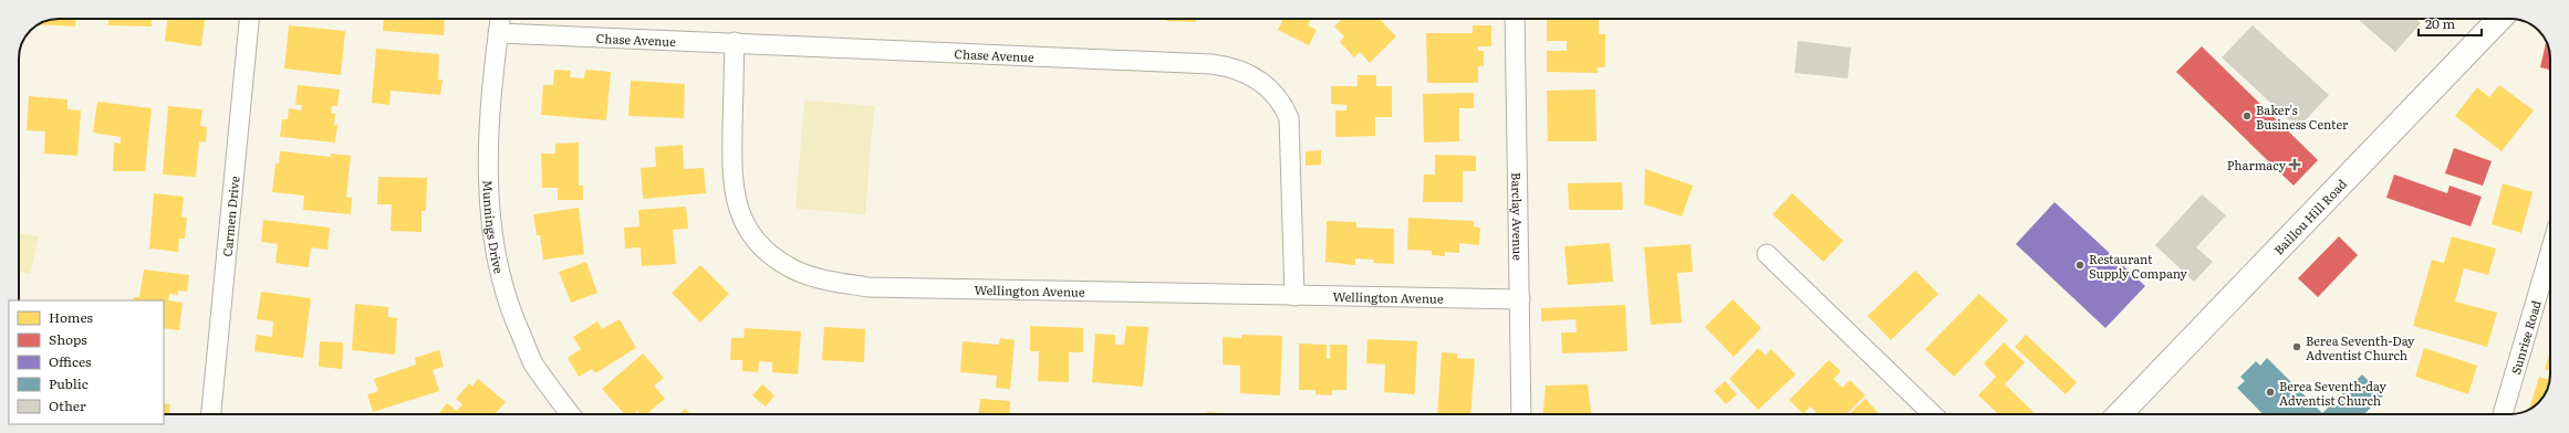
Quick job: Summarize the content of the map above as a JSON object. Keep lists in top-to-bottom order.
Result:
{
  "streets": {
    "main road": ["Baillou Hill Road"],
    "street": [
      "Chase Avenue",
      "Carmen Drive",
      "Barclay Avenue",
      "Munnings Drive",
      "Wellington Avenue",
      "Sunrise Road"
    ]
  },
  "crossings": [
    ["Chase Avenue", "Munnings Drive"],
    ["Chase Avenue", "Wellington Avenue"],
    ["Barclay Avenue", "Wellington Avenue"]
  ],
  "places": {
    "other": [
      "Baker's Business Center",
      "Restaurant Supply Company",
      "Berea Seventh-Day Adventist Church",
      "Berea Seventh-day Adventist Church"
    ],
    "health": ["Pharmacy"]
  },
  "legend": [
    "Homes",
    "Shops",
    "Offices",
    "Public",
    "Other"
  ],
  "scale_bar": "20 m"
}
